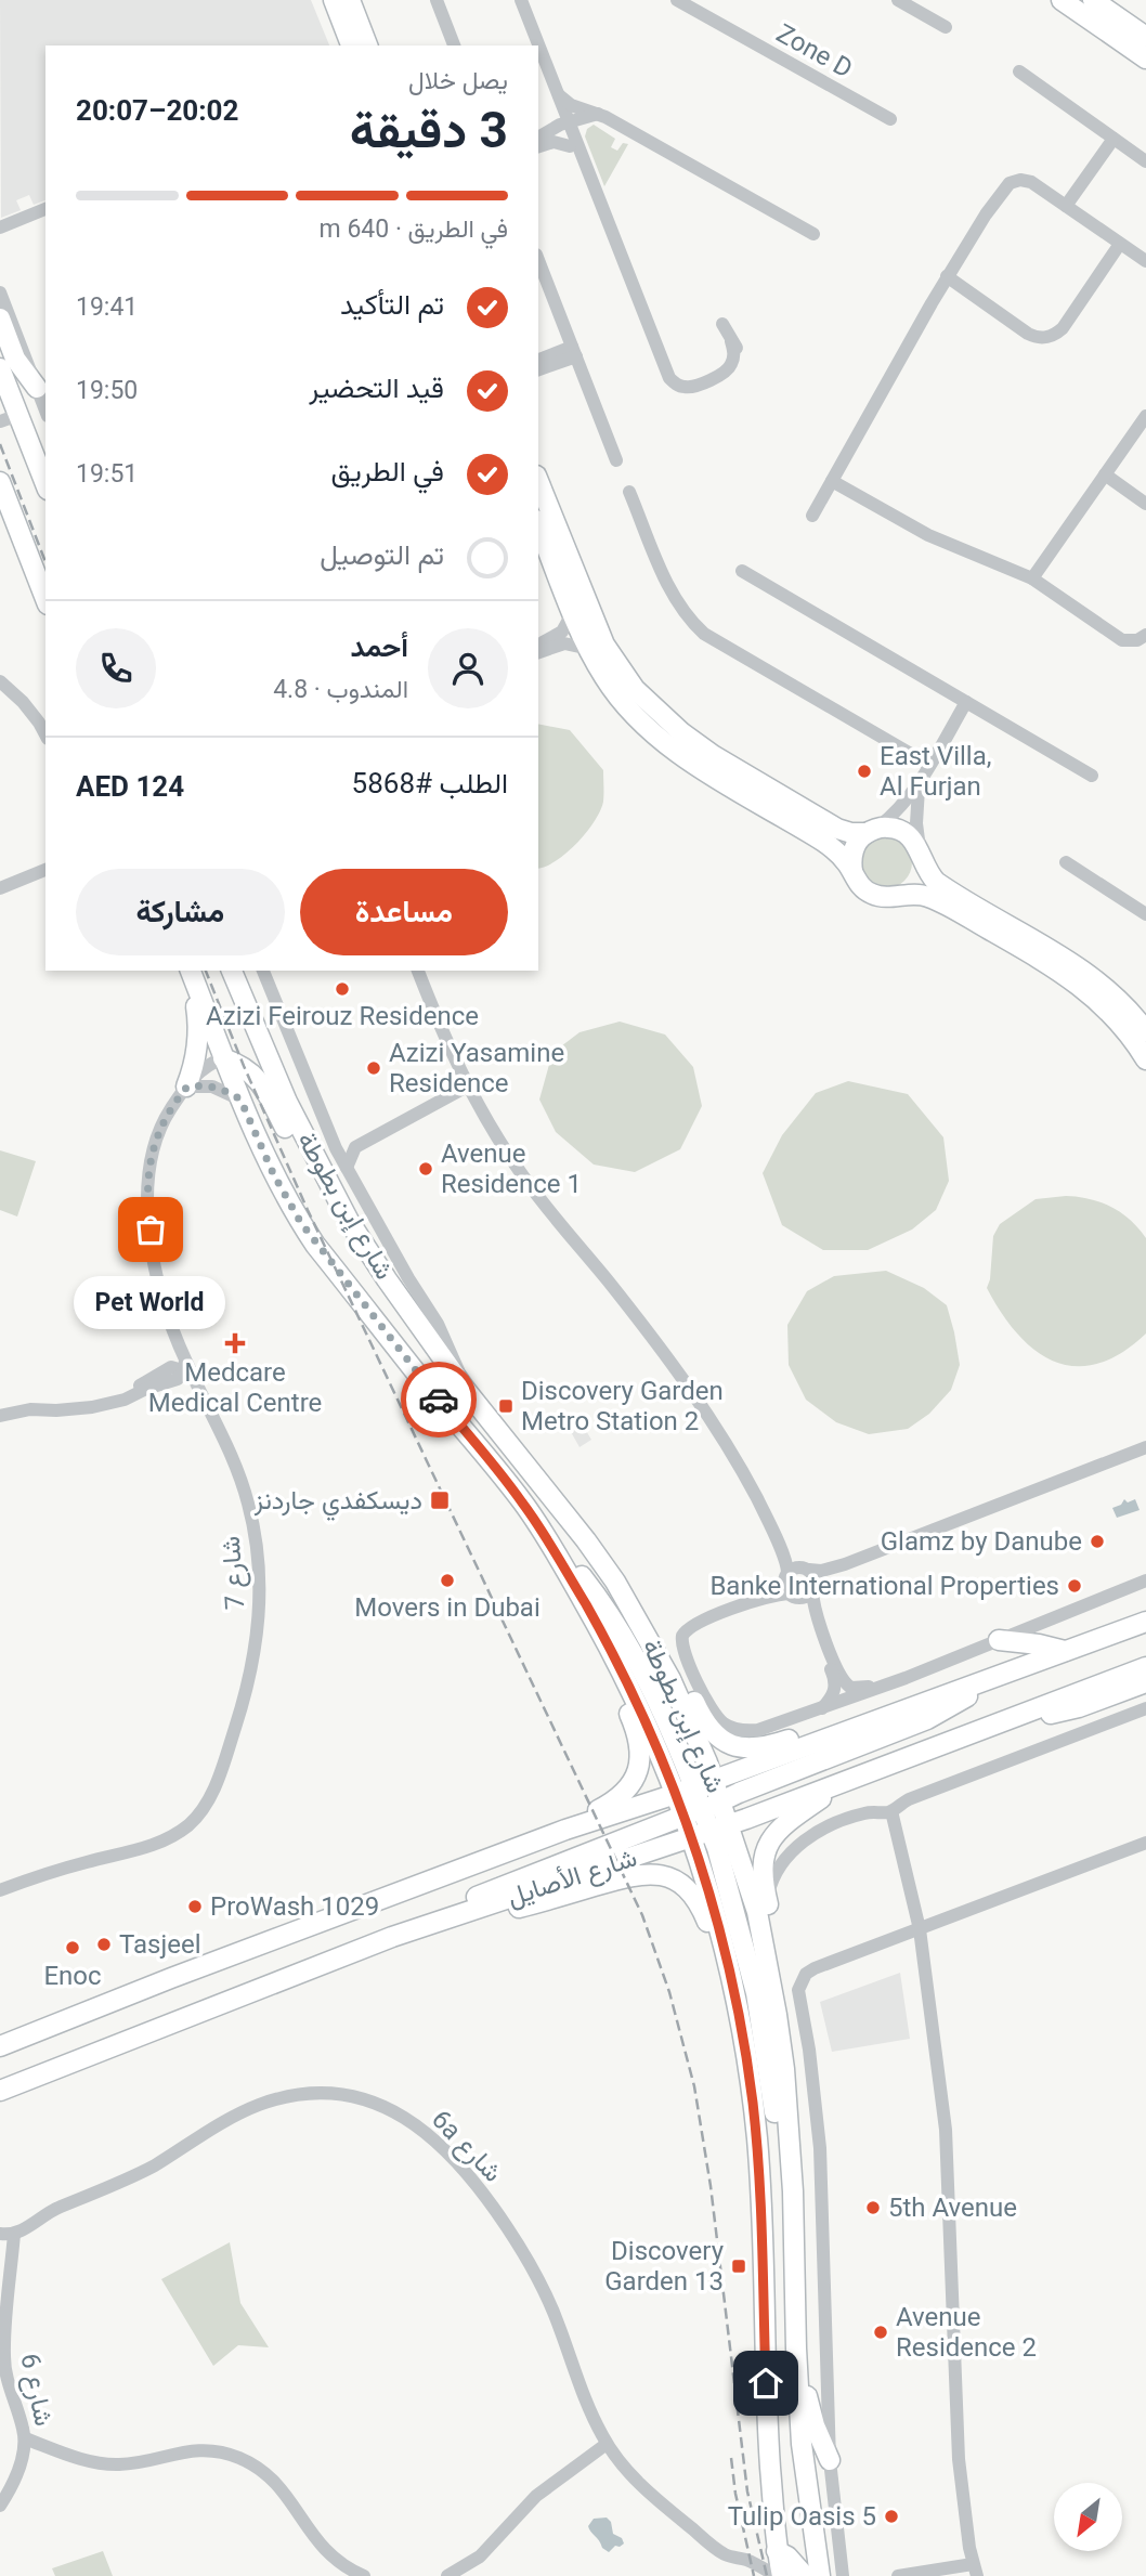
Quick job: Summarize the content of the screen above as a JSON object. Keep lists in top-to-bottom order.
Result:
{
  "streets": {
    "main road": ["شارع إبن بطوطة", "شارع الأصايل"],
    "street": [
      "Zone D",
      "شارع 7",
      "6a شارع",
      "شارع 6"
    ]
  },
  "crossings": [
    ["شارع إبن بطوطة", "شارع 7"],
    ["شارع إبن بطوطة", "شارع الأصايل"],
    ["شارع إبن بطوطة", "6a شارع"],
    ["6a شارع", "شارع 6"]
  ],
  "places": {
    "other": [
      "East Villa, Al Furjan",
      "Azizi Feirouz Residence",
      "Azizi Yasamine Residence",
      "Avenue Residence 1",
      "Pet World",
      "Glamz by Danube",
      "Movers in Dubai",
      "Banke International Properties",
      "ProWash 1029",
      "Tasjeel",
      "Enoc",
      "5th Avenue",
      "Avenue Residence 2",
      "Tulip Oasis 5"
    ],
    "health": ["Medcare Medical Centre"],
    "transit": ["Discovery Garden Metro Station 2", "ديسكفدي جاردنز", "Discovery Garden 13"]
  },
  "north": "bottom left",
  "page": {
    "heading": ["3 دقيقة", "يصل خلال", "20:02–20:07"],
    "panel": [
      "أحمد",
      "المندوب · 4.8",
      "الطلب #5868",
      "AED 124"
    ],
    "bar": "في الطريق · 640 m",
    "list": [
      ["تم التأكيد", "19:41"],
      ["قيد التحضير", "19:50"],
      ["في الطريق", "19:51"],
      "تم التوصيل"
    ],
    "buttons": ["مساعدة", "مشاركة"],
    "bubble": "Pet World"
  }
}
